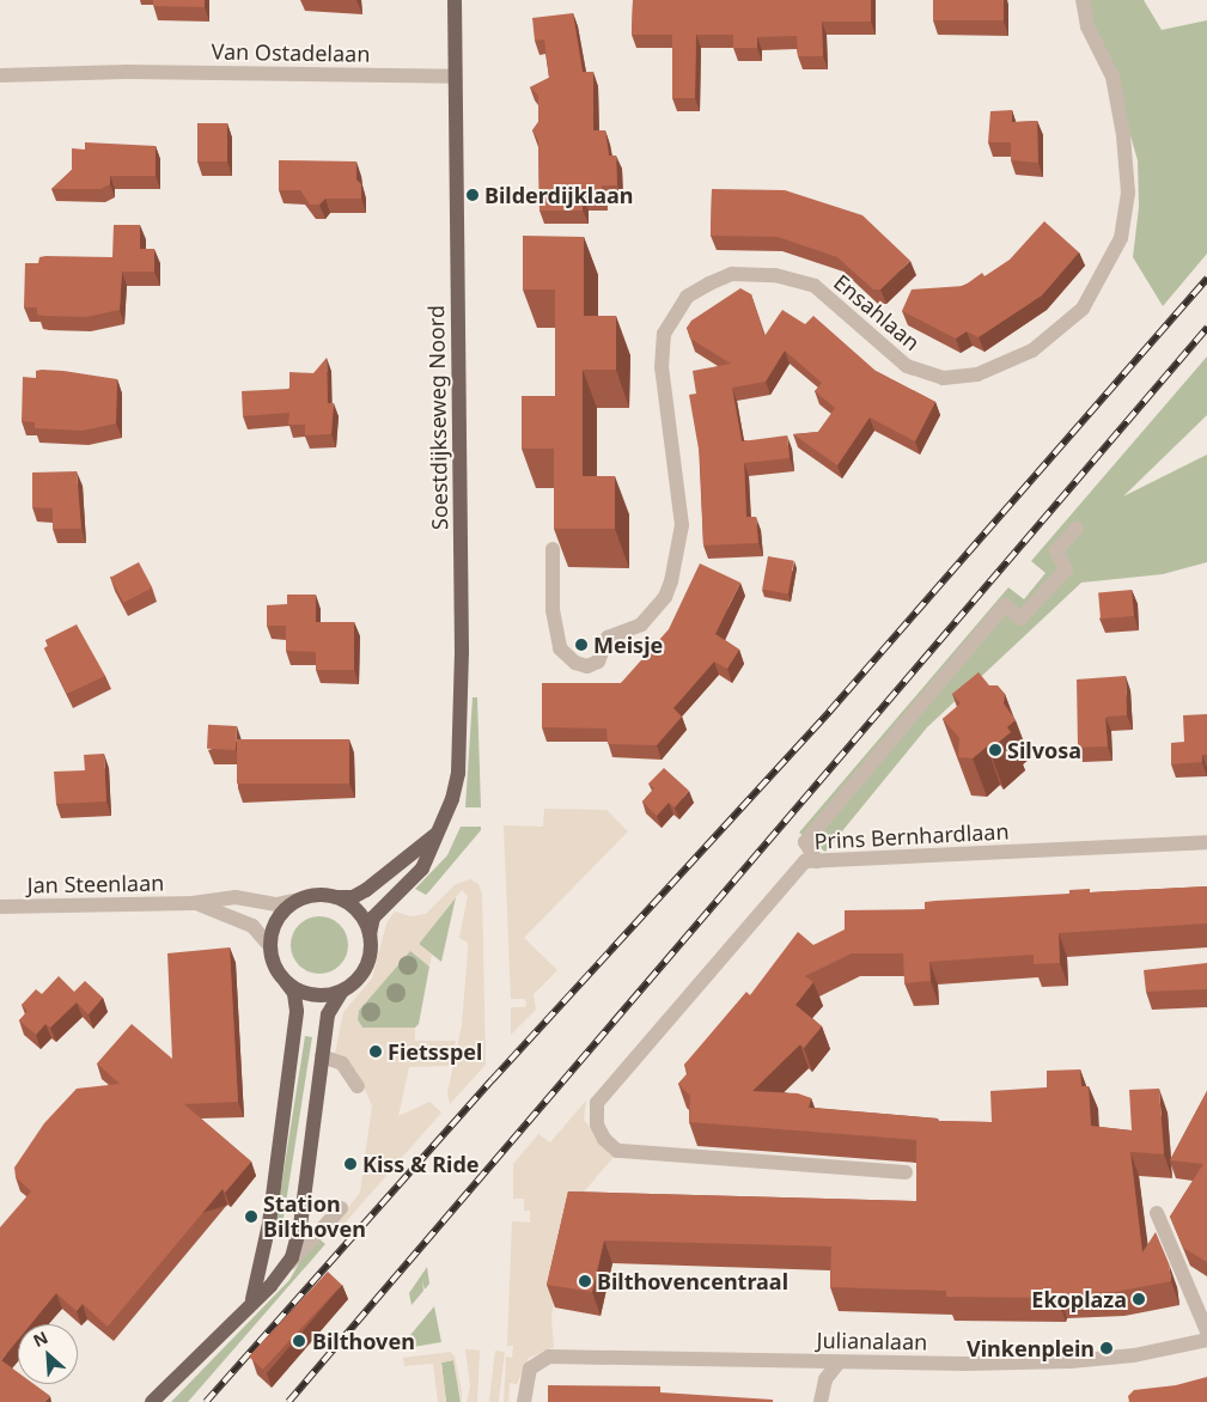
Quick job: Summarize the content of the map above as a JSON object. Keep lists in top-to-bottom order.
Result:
{
  "streets": {
    "main road": ["Soestdijkseweg Noord"],
    "street": [
      "Van Ostadelaan",
      "Ensahlaan",
      "Prins Bernhardlaan",
      "Jan Steenlaan",
      "Julianalaan"
    ]
  },
  "crossings": [
    ["Van Ostadelaan", "Soestdijkseweg Noord"],
    ["Soestdijkseweg Noord", "Jan Steenlaan"]
  ],
  "places": [
    "Bilderdijklaan",
    "Meisje",
    "Silvosa",
    "Fietsspel",
    "Kiss & Ride",
    "Station Bilthoven",
    "Bilthovencentraal",
    "Ekoplaza",
    "Bilthoven",
    "Vinkenplein"
  ],
  "north": "top left"
}
